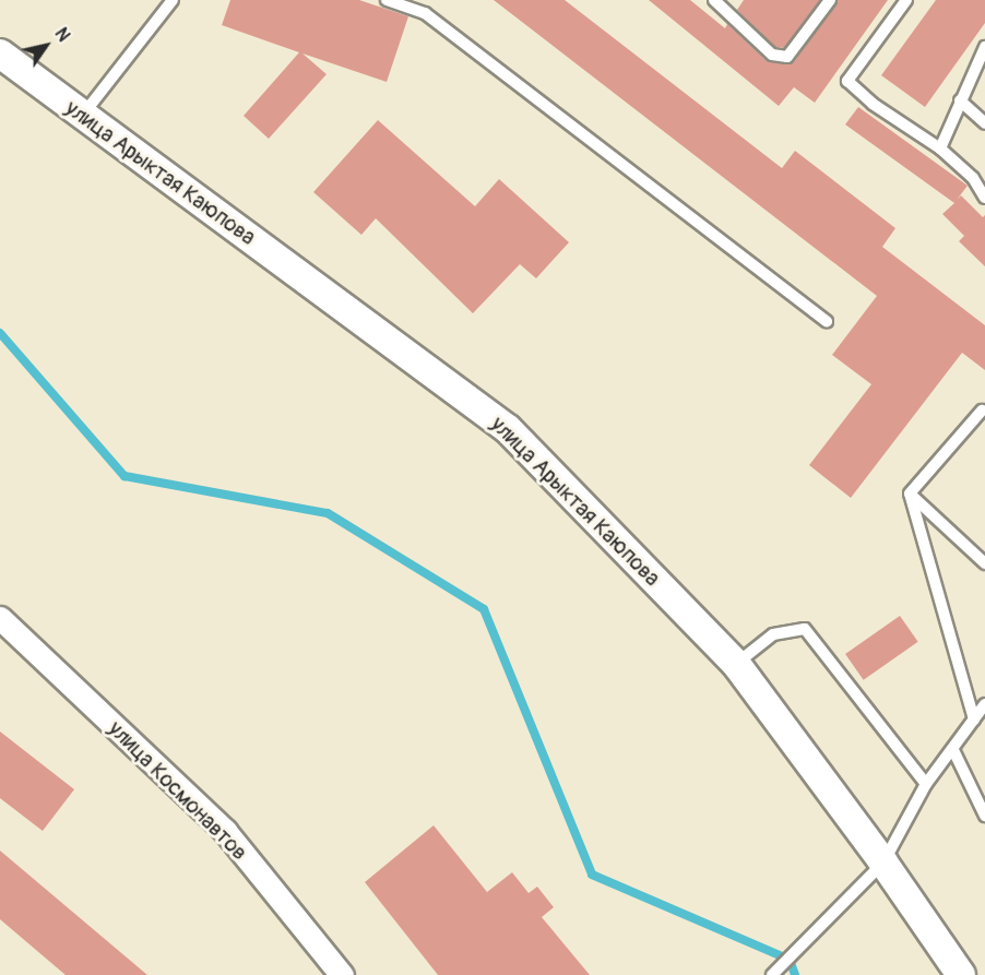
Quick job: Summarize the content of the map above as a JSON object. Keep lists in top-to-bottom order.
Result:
{
  "streets": {
    "street": ["улица Арыктая Каюпова", "улица Космонавтов"]
  },
  "north": "top right"
}
